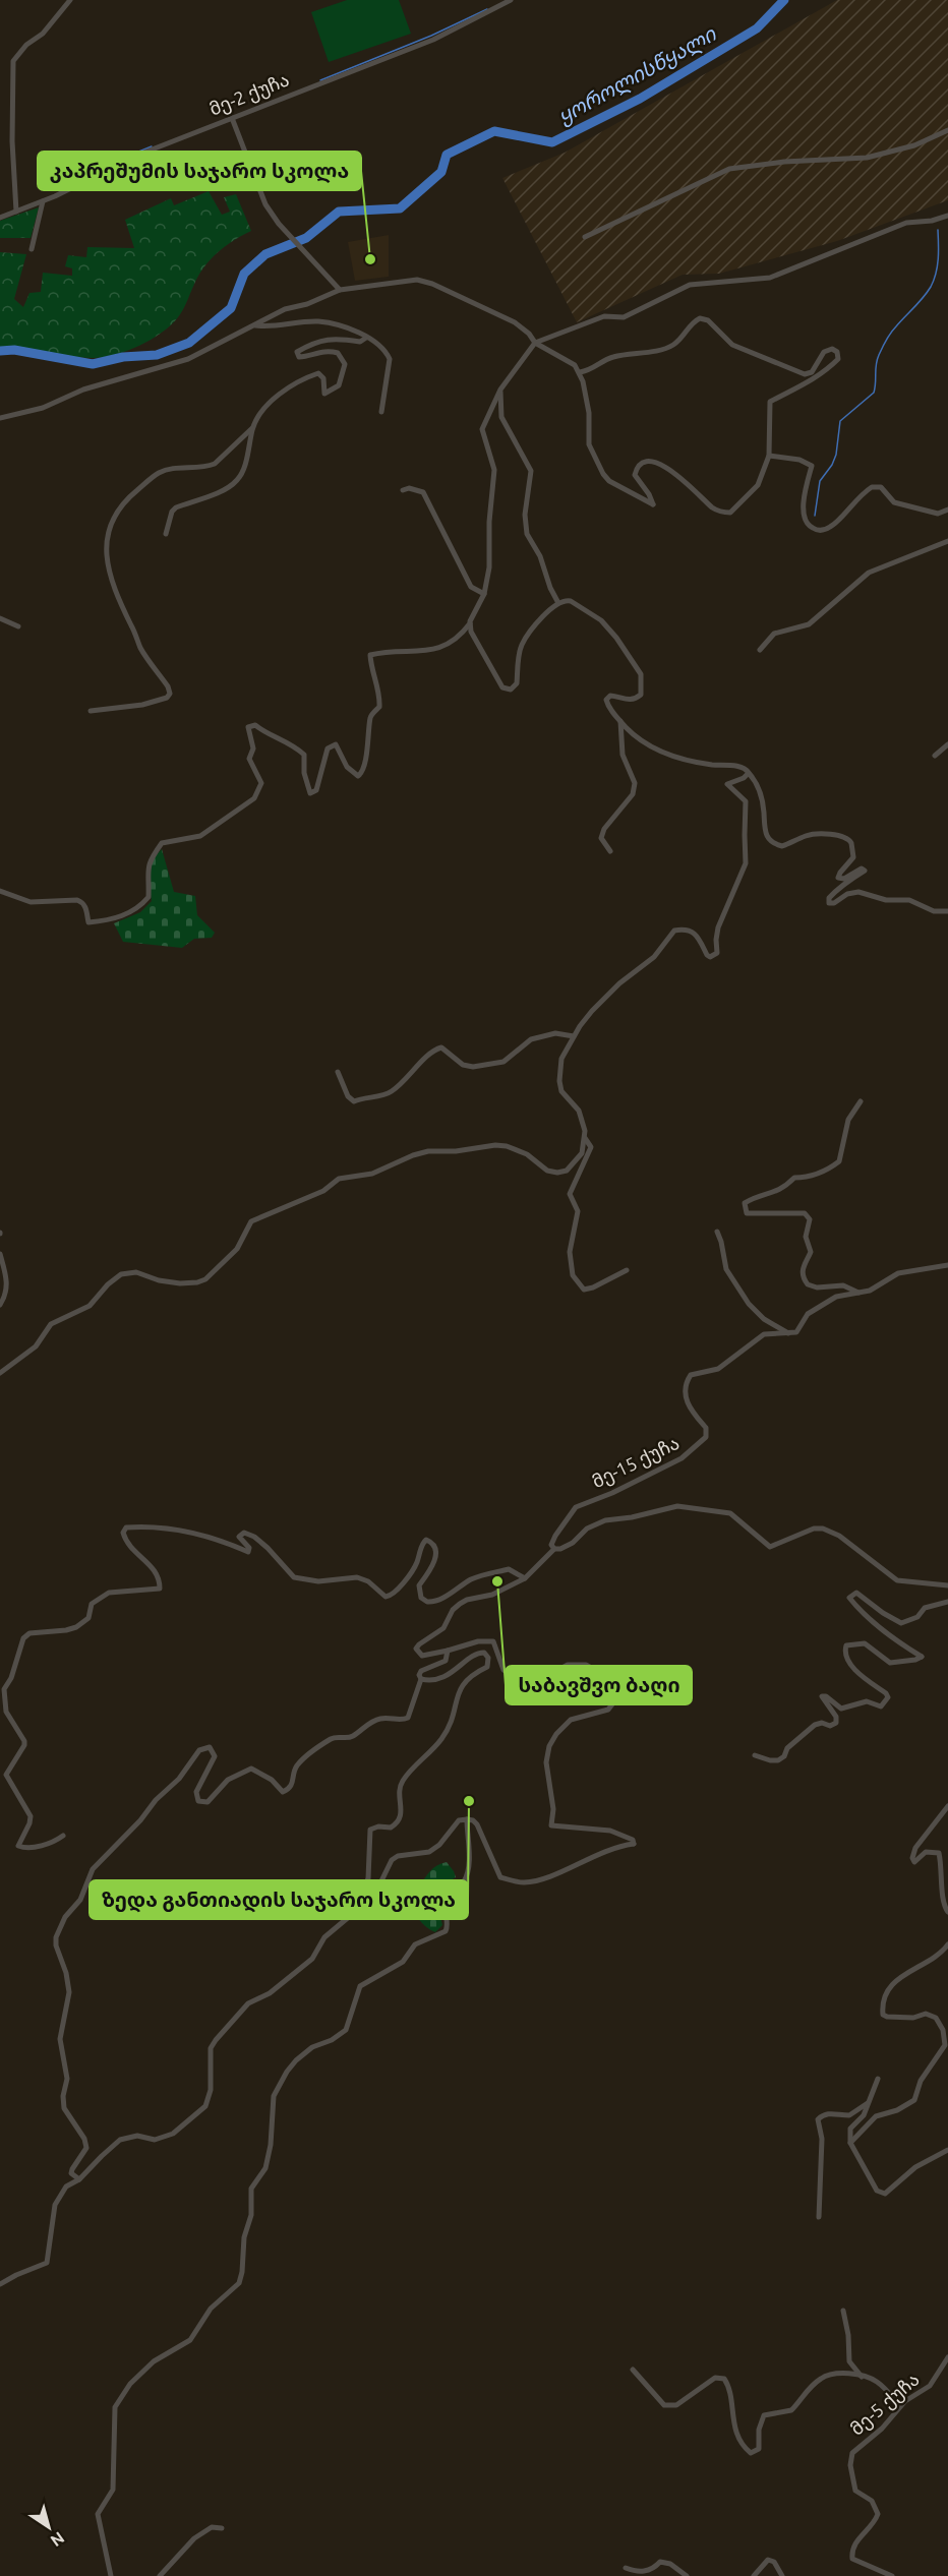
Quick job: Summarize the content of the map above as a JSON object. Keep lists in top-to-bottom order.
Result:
{
  "streets": {
    "street": ["მე-2 ქუჩა", "მე-15 ქუჩა", "მე-5 ქუჩა"]
  },
  "water": ["ყოროლისწყალი"],
  "places": ["კაპრეშუმის საჯარო სკოლა", "საბავშვო ბაღი", "ზედა განთიადის საჯარო სკოლა"],
  "north": "bottom right"
}
